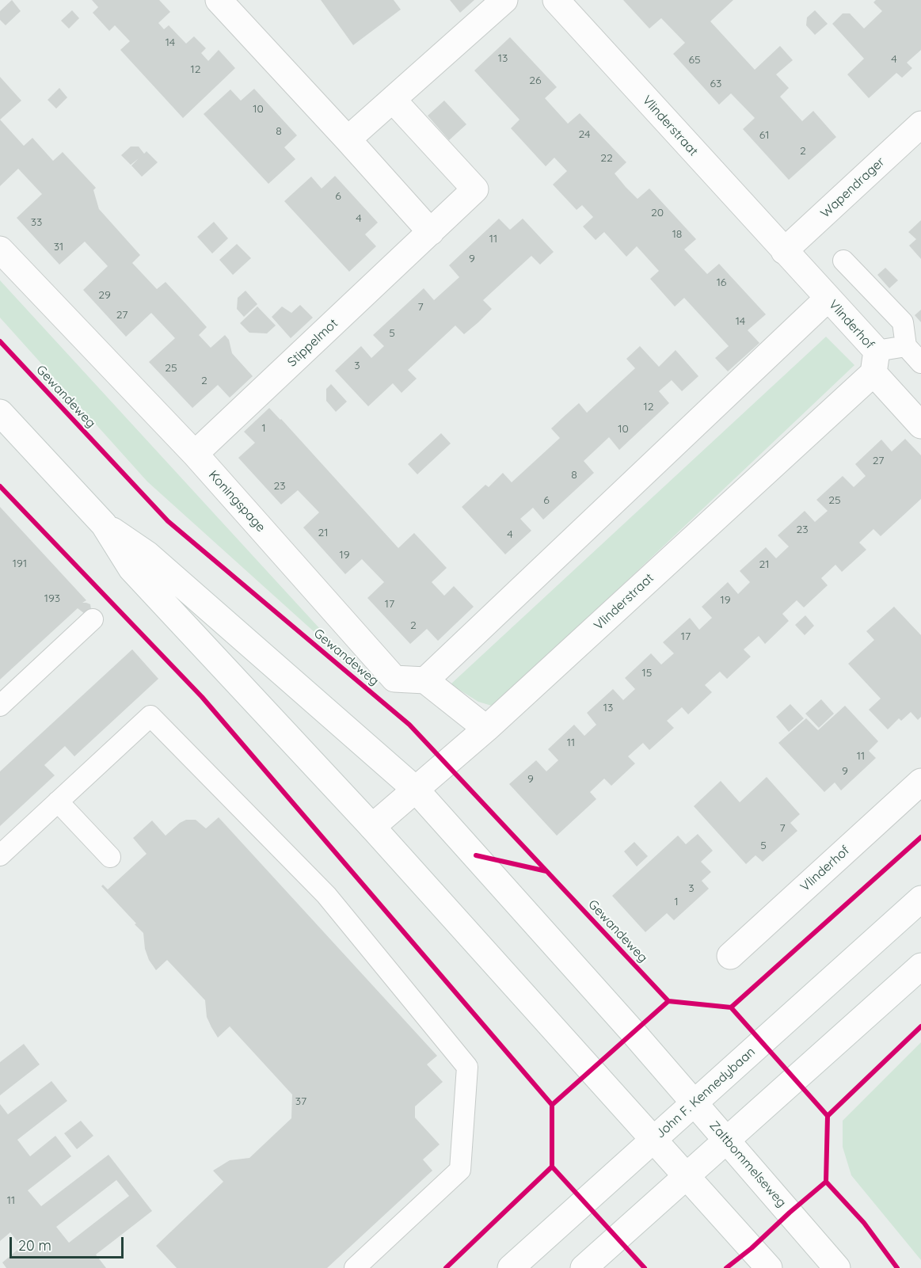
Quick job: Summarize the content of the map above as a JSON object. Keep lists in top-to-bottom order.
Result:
{
  "streets": {
    "street": [
      "Vlinderstraat",
      "Wapendrager",
      "Vlinderhof",
      "Stippelmot",
      "Koningspage",
      "John F. Kennedybaan",
      "Zaltbommelseweg"
    ],
    "cycle path": ["Gewandeweg"]
  },
  "crossings": [
    ["Vlinderstraat", "Wapendrager"],
    ["Vlinderstraat", "Vlinderhof"],
    ["Wapendrager", "Vlinderhof"],
    ["Stippelmot", "Koningspage"],
    ["John F. Kennedybaan", "Zaltbommelseweg"]
  ],
  "house_numbers": [
    "14",
    "13",
    "4",
    "65",
    "12",
    "26",
    "63",
    "10",
    "8",
    "24",
    "61",
    "2",
    "22",
    "6",
    "20",
    "4",
    "33",
    "18",
    "11",
    "31",
    "9",
    "16",
    "29",
    "7",
    "27",
    "14",
    "5",
    "3",
    "25",
    "2",
    "12",
    "1",
    "10",
    "27",
    "8",
    "23",
    "6",
    "25",
    "23",
    "21",
    "4",
    "19",
    "191",
    "21",
    "193",
    "19",
    "17",
    "2",
    "17",
    "15",
    "13",
    "11",
    "11",
    "9",
    "9",
    "7",
    "5",
    "3",
    "1",
    "37",
    "11"
  ],
  "scale_bar": "20 m"
}
